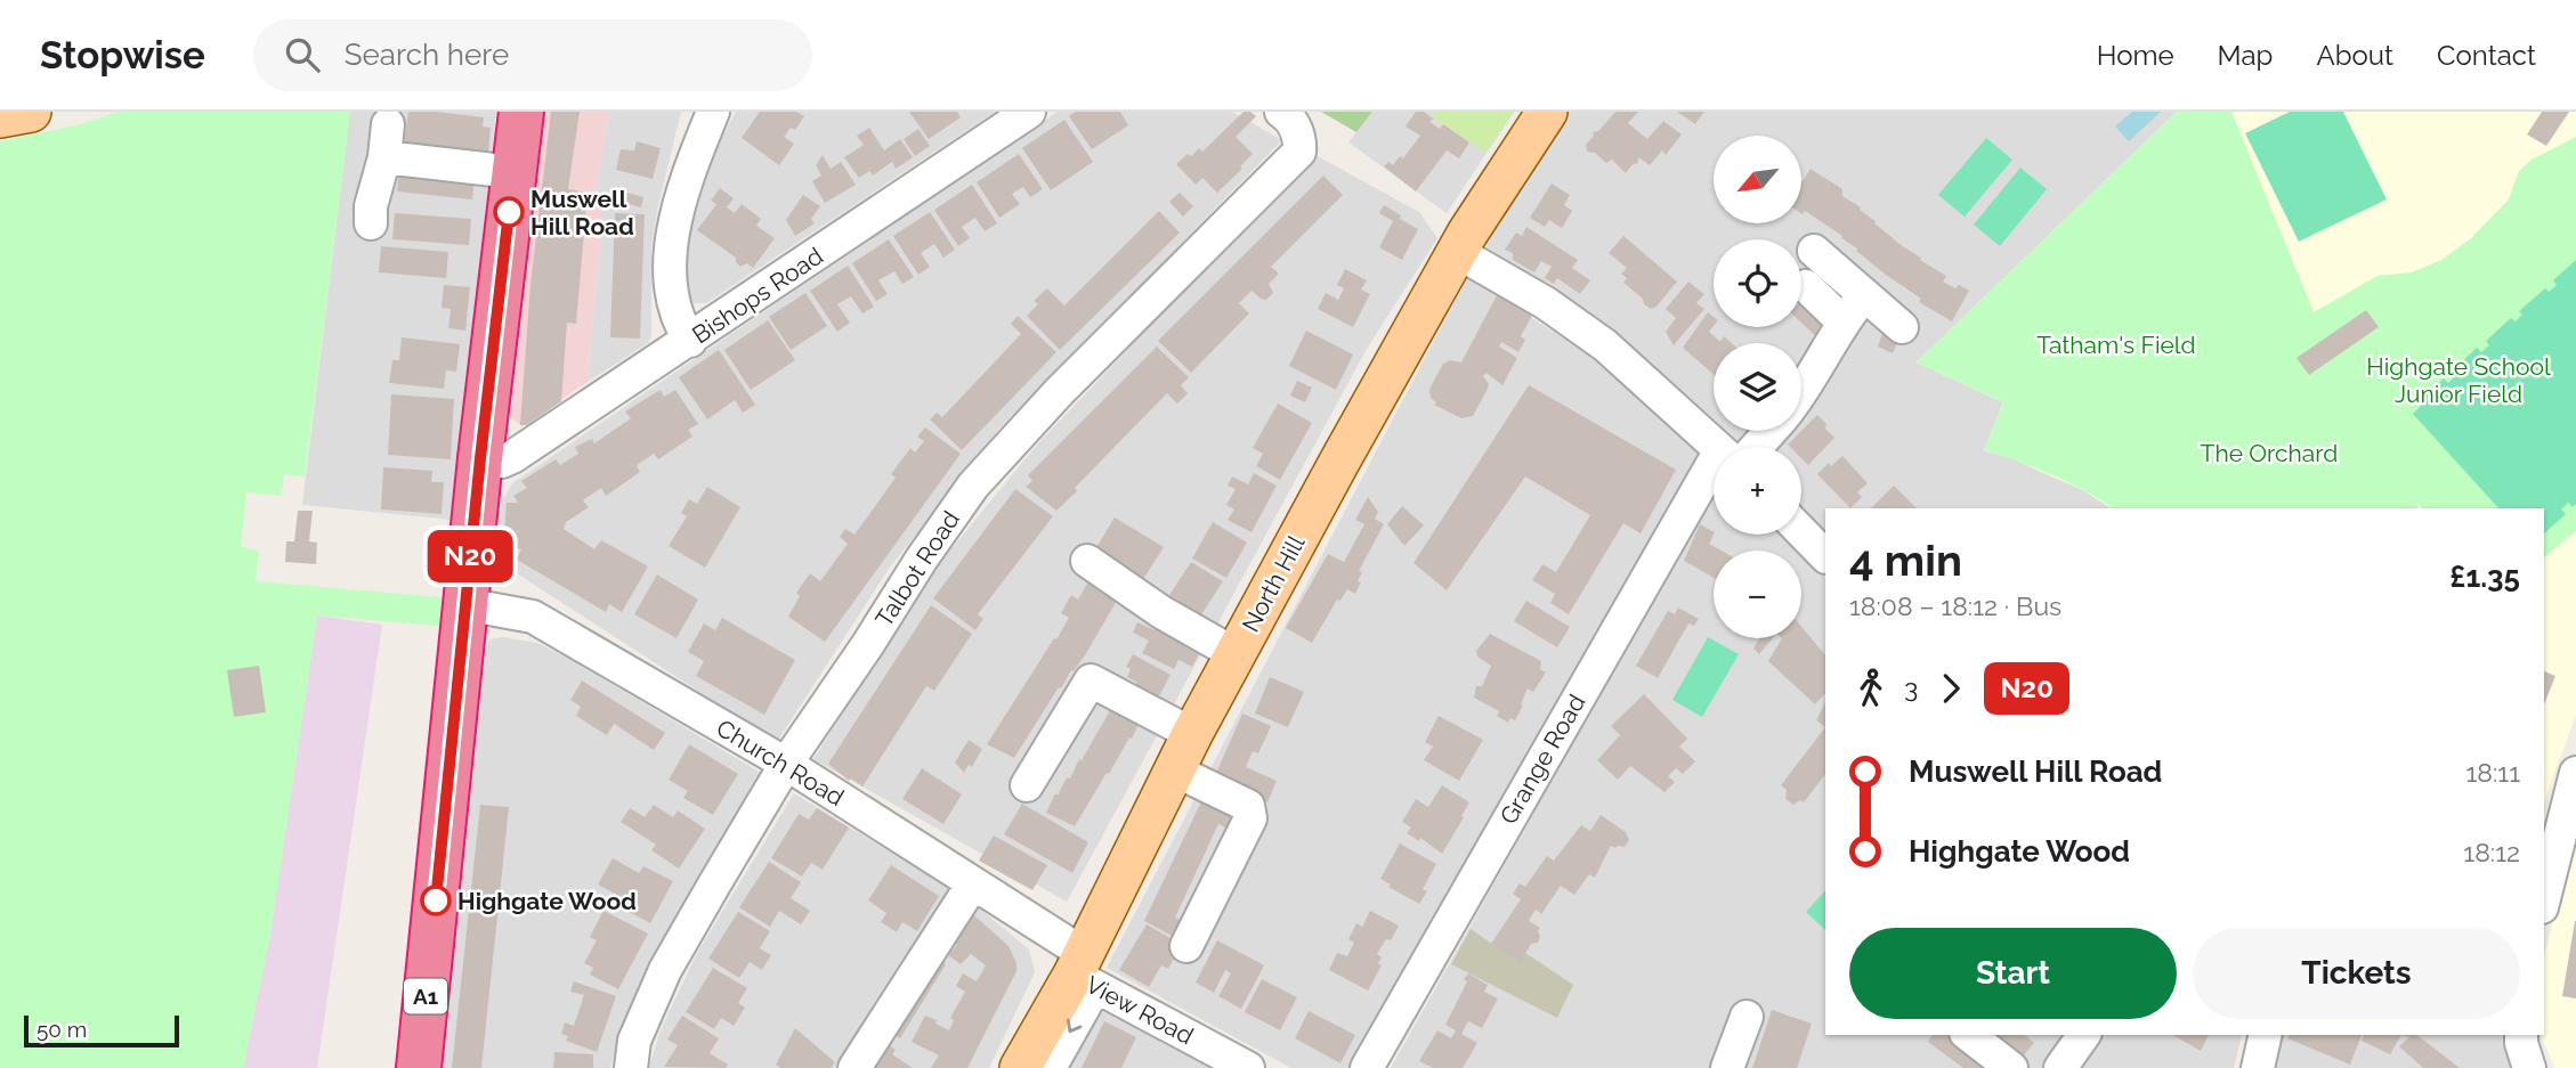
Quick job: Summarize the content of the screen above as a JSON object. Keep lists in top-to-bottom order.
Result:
{
  "streets": {
    "highway": ["A1"],
    "main road": ["North Hill"],
    "street": [
      "Bishops Road",
      "Talbot Road",
      "Grange Road",
      "Church Road",
      "View Road"
    ]
  },
  "crossings": [
    ["Bishops Road", "A1"],
    ["Talbot Road", "Church Road"],
    ["North Hill", "Church Road"],
    ["North Hill", "View Road"],
    ["Church Road", "A1"],
    ["Church Road", "View Road"]
  ],
  "parks": ["Tatham's Field", "Highgate School Junior Field", "The Orchard"],
  "places": ["Muswell Hill Road", "Highgate Wood"],
  "lines": ["bus line N20"],
  "scale_bar": "50 m",
  "north": "bottom left",
  "page": {
    "header": "Stopwise",
    "search": "Search here",
    "nav": [
      "Home",
      "Map",
      "About",
      "Contact"
    ],
    "on_map": "N20",
    "map_buttons": ["+", "−"],
    "heading": ["4 min", "18:08 – 18:12 · Bus", "£1.35"],
    "legs": ["3", "N20"],
    "list": [
      {
        "name": "Muswell Hill Road",
        "value": "18:11"
      },
      {
        "name": "Highgate Wood",
        "value": "18:12"
      }
    ],
    "buttons": ["Start", "Tickets"],
    "scale": "50 m"
  }
}
